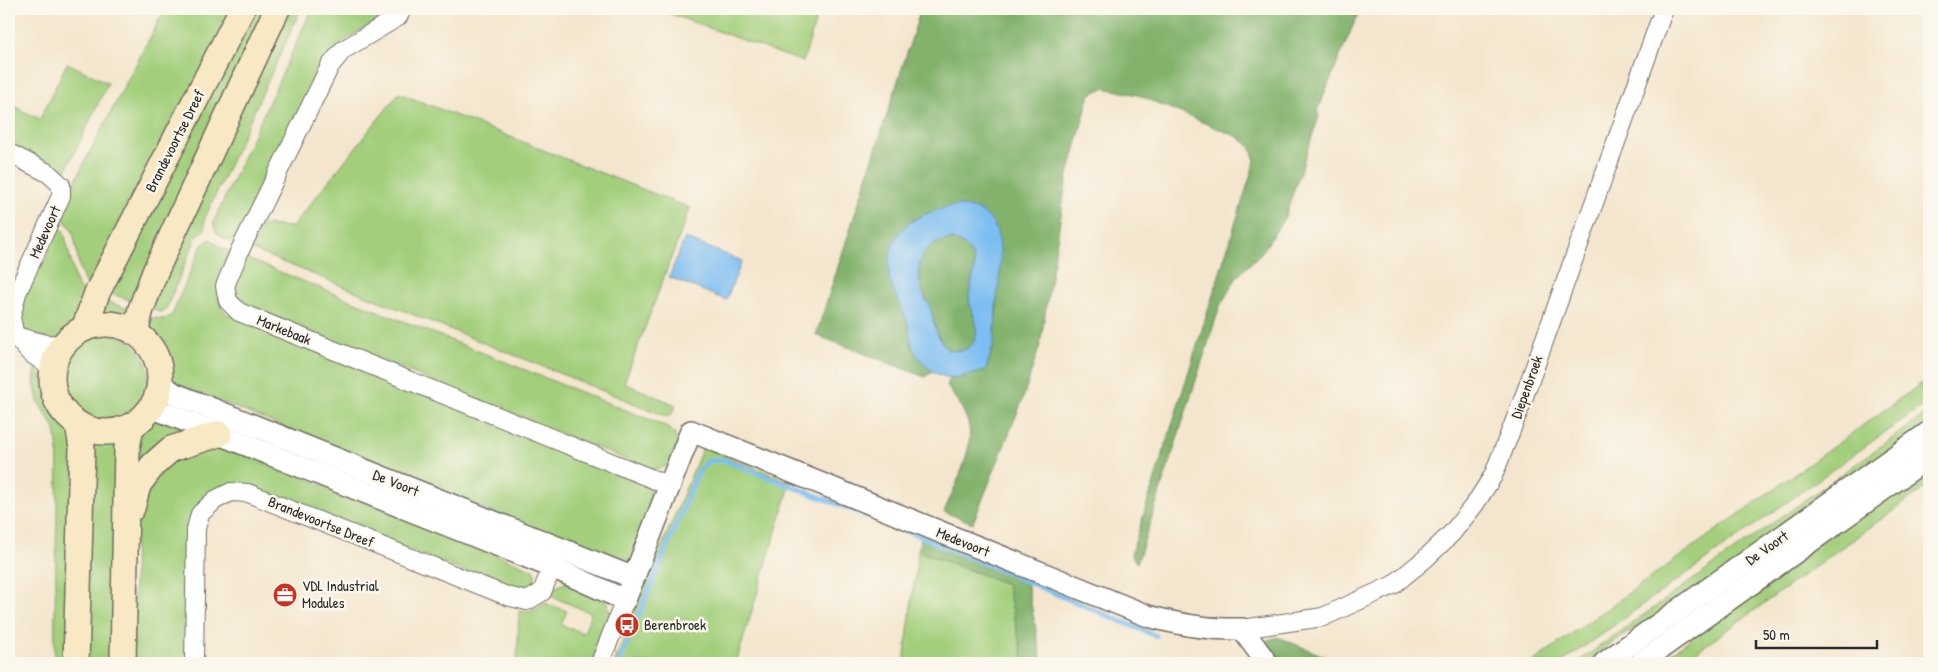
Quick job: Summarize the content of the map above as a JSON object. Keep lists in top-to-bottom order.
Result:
{
  "streets": {
    "main road": ["Brandevoortse Dreef"],
    "street": [
      "Medevoort",
      "Markebaak",
      "Diepenbroek",
      "De Voort"
    ]
  },
  "crossings": [
    ["Brandevoortse Dreef", "De Voort"],
    ["Medevoort", "Markebaak"],
    ["Medevoort", "Diepenbroek"]
  ],
  "places": {
    "office": ["VDL Industrial Modules"],
    "bus stop": ["Berenbroek"]
  },
  "scale_bar": "50 m"
}
